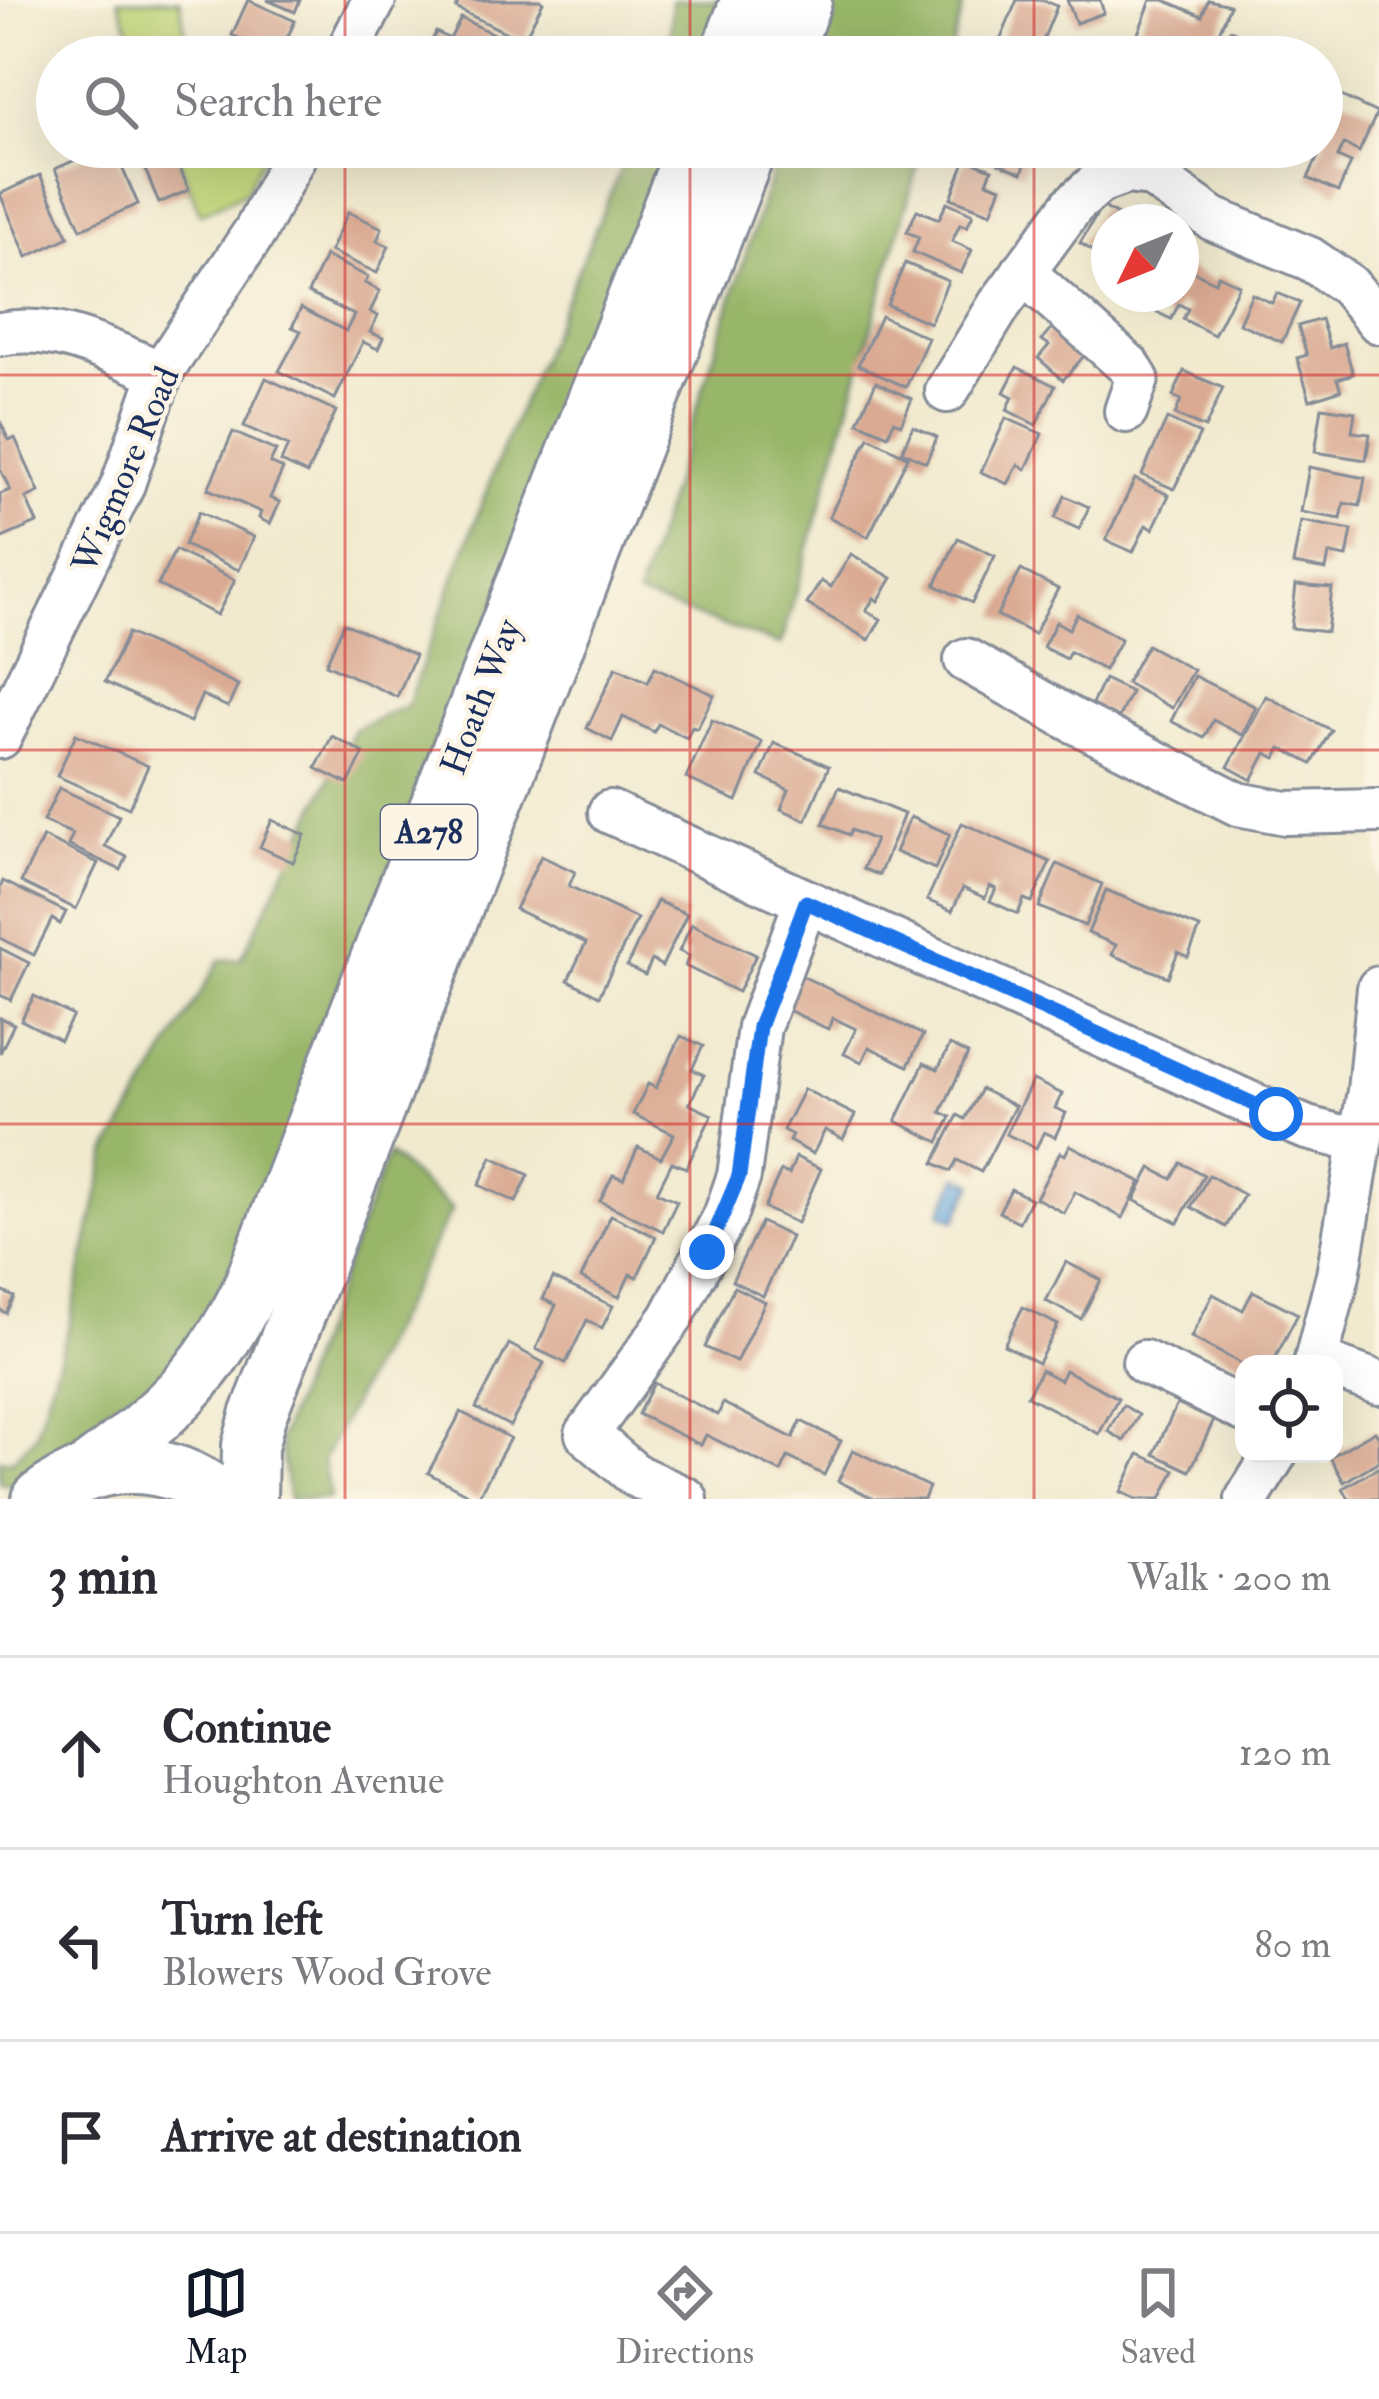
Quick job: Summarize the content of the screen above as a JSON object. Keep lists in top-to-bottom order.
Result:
{
  "streets": {
    "main road": ["Hoath Way", "A278"],
    "street": ["Wigmore Road"]
  },
  "north": "bottom left",
  "page": {
    "search": "Search here",
    "heading": ["3 min", "Walk · 200 m"],
    "list": [
      ["Continue", "Houghton Avenue", "120 m"],
      ["Turn left", "Blowers Wood Grove", "80 m"],
      "Arrive at destination"
    ],
    "nav": ["Map", "Directions", "Saved"]
  }
}
